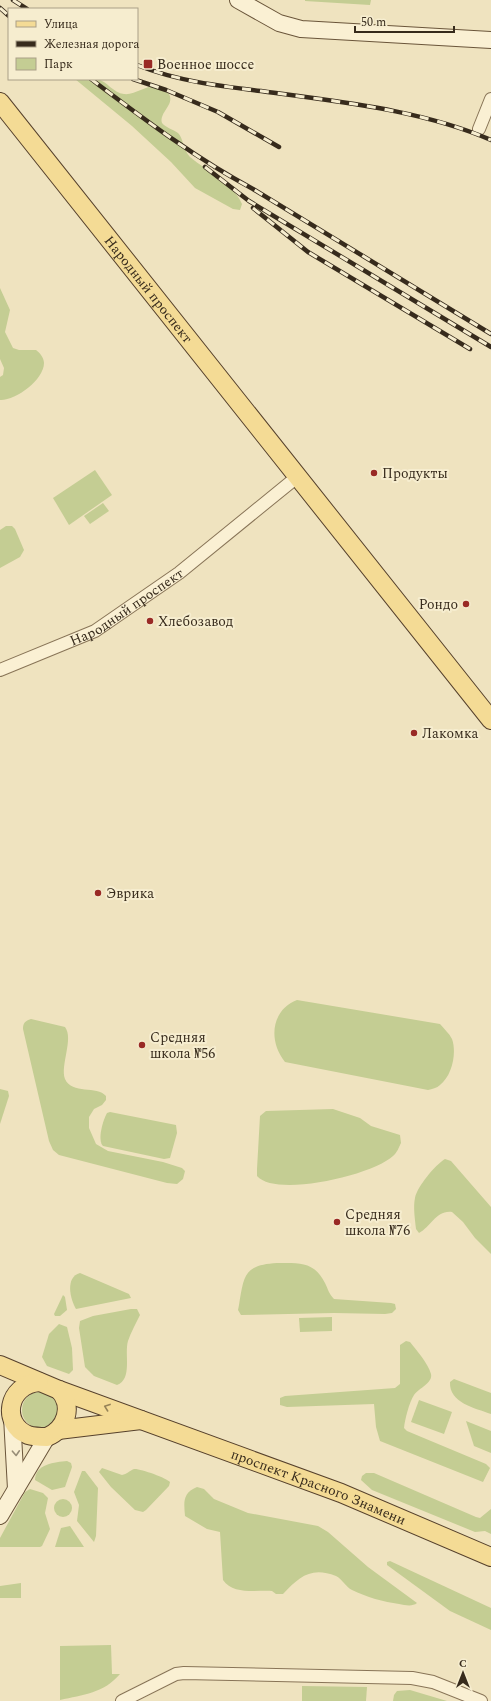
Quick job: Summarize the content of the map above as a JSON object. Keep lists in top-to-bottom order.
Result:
{
  "streets": {
    "main road": ["Народный проспект", "проспект Красного Знамени"]
  },
  "places": {
    "transit": ["Военное шоссе"],
    "other": [
      "Продукты",
      "Рондо",
      "Хлебозавод",
      "Лакомка",
      "Эврика",
      "Средняя школа №56",
      "Средняя школа №76"
    ]
  },
  "legend": ["Улица", "Железная дорога", "Парк"],
  "scale_bar": "50 m",
  "north": "top"
}
